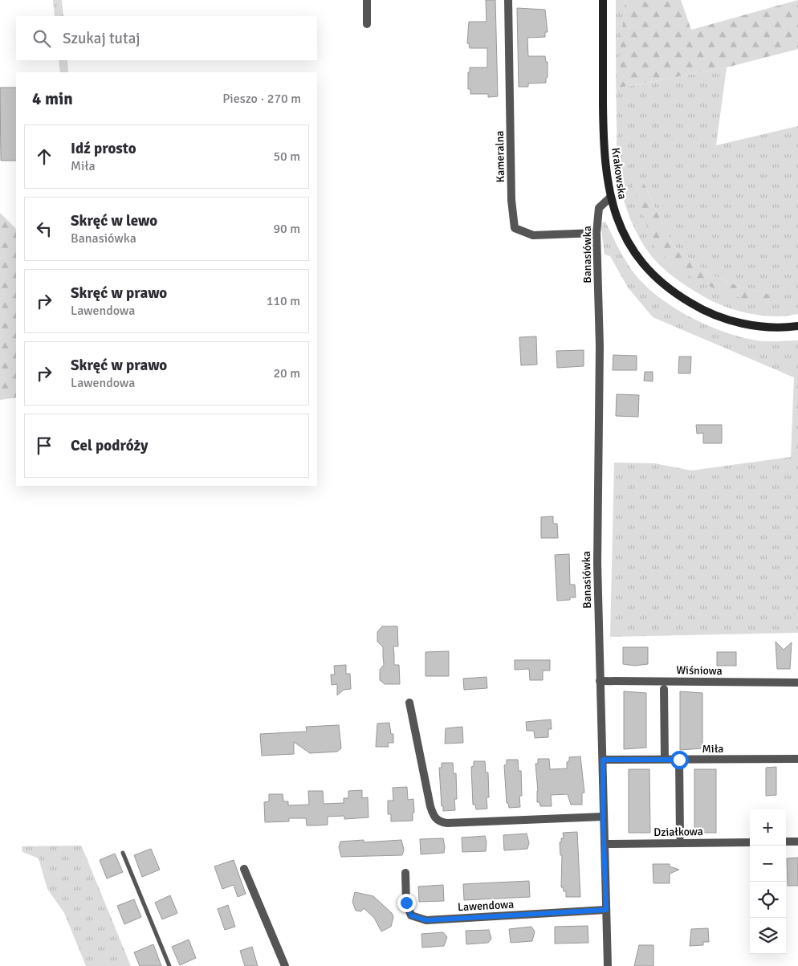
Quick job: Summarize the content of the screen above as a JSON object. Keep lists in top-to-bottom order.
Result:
{
  "streets": {
    "main road": ["Krakowska"],
    "street": [
      "Kameralna",
      "Banasiówka",
      "Wiśniowa",
      "Miła",
      "Działkowa",
      "Lawendowa"
    ]
  },
  "crossings": [
    ["Kameralna", "Banasiówka"],
    ["Krakowska", "Banasiówka"],
    ["Banasiówka", "Wiśniowa"],
    ["Banasiówka", "Miła"],
    ["Banasiówka", "Działkowa"],
    ["Banasiówka", "Lawendowa"]
  ],
  "page": {
    "search": "Szukaj tutaj",
    "heading": ["4 min", "Pieszo · 270 m"],
    "list": [
      ["Idź prosto", "Miła", "50 m"],
      ["Skręć w lewo", "Banasiówka", "90 m"],
      ["Skręć w prawo", "Lawendowa", "110 m"],
      ["Skręć w prawo", "Lawendowa", "20 m"],
      "Cel podróży"
    ],
    "map_buttons": ["+", "−"]
  }
}
